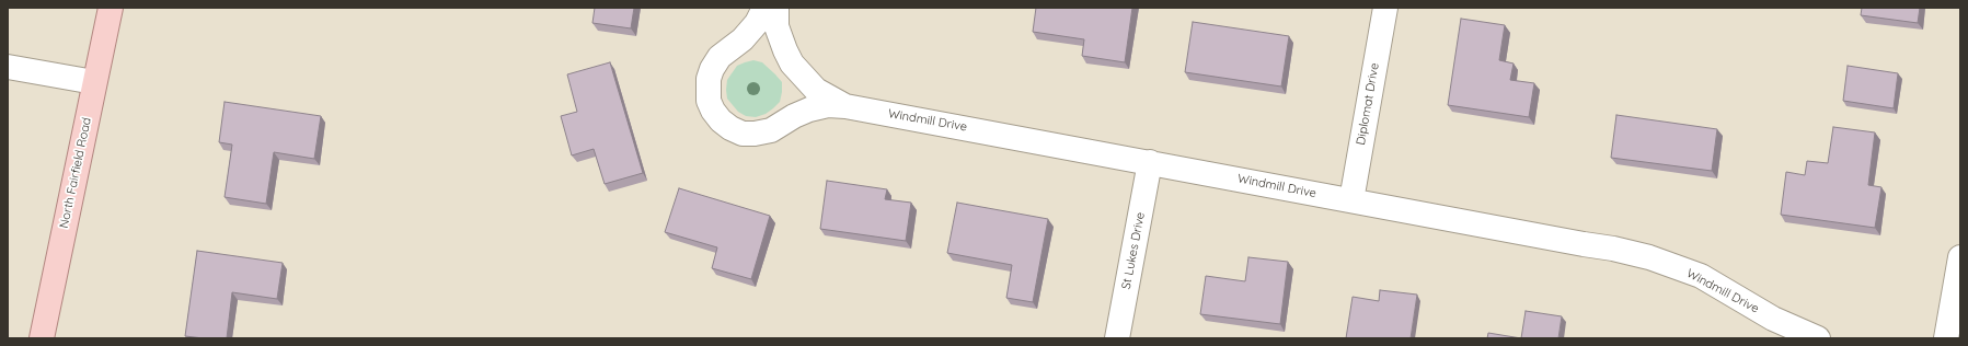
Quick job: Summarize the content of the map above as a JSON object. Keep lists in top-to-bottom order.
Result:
{
  "streets": {
    "main road": ["North Fairfield Road"],
    "street": ["Diplomat Drive", "Windmill Drive", "St Lukes Drive"]
  },
  "crossings": [
    ["Diplomat Drive", "Windmill Drive"],
    ["Windmill Drive", "St Lukes Drive"]
  ]
}
